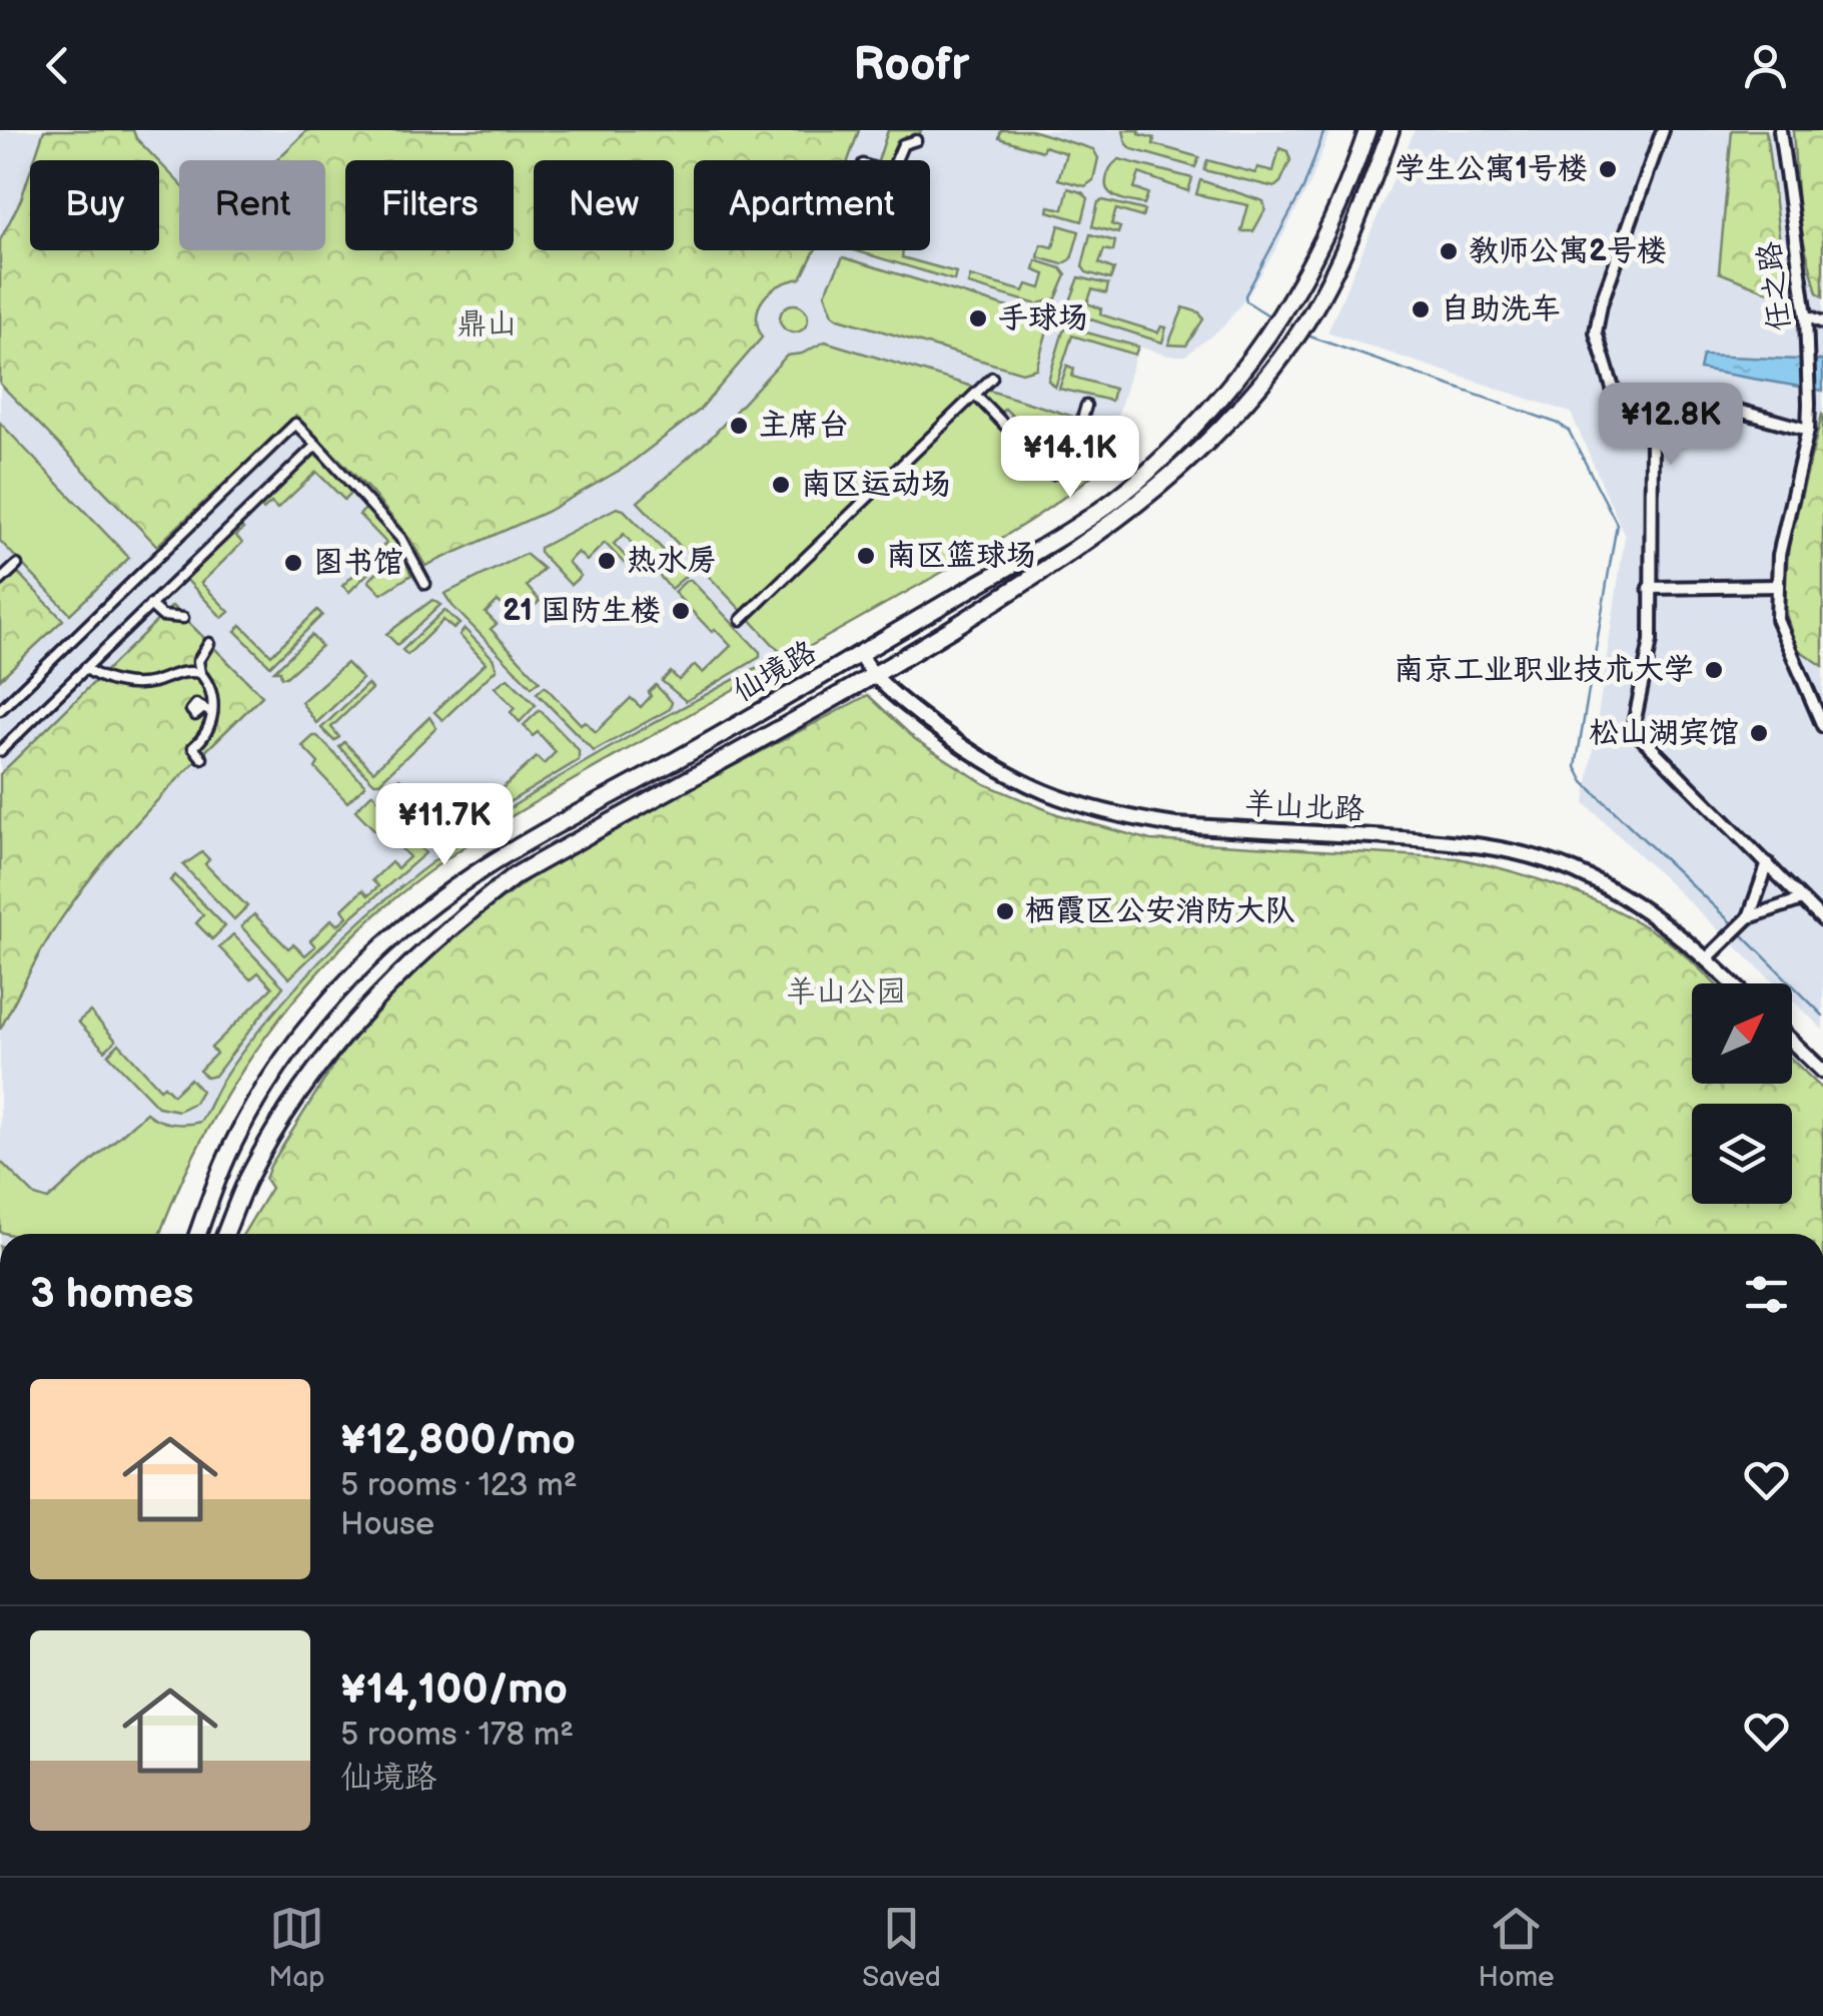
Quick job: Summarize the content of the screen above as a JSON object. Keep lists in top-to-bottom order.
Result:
{
  "streets": {
    "main road": ["仙境路"],
    "street": ["任之路", "羊山北路"]
  },
  "crossings": [
    ["仙境路", "羊山北路"]
  ],
  "parks": ["鼎山", "羊山公园"],
  "places": [
    "学生公寓1号楼",
    "教师公寓2号楼",
    "自助洗车",
    "手球场",
    "主席台",
    "南区运动场",
    "南区篮球场",
    "热水房",
    "图书馆",
    "21 国防生楼",
    "南京工业职业技术大学",
    "松山湖宾馆",
    "栖霞区公安消防大队"
  ],
  "north": "top right",
  "page": {
    "header": "Roofr",
    "chip": [
      "Buy",
      "Rent",
      "Filters",
      "New",
      "Apartment"
    ],
    "price": ["¥12.8K", "¥14.1K", "¥11.7K"],
    "heading": "3 homes",
    "list": [
      {
        "name": "¥12,800/mo",
        "note": "5 rooms · 123 m² · House"
      },
      {
        "name": "¥14,100/mo",
        "note": "5 rooms · 178 m² · 仙境路"
      }
    ],
    "tabs": ["Map", "Saved", "Home"]
  }
}
